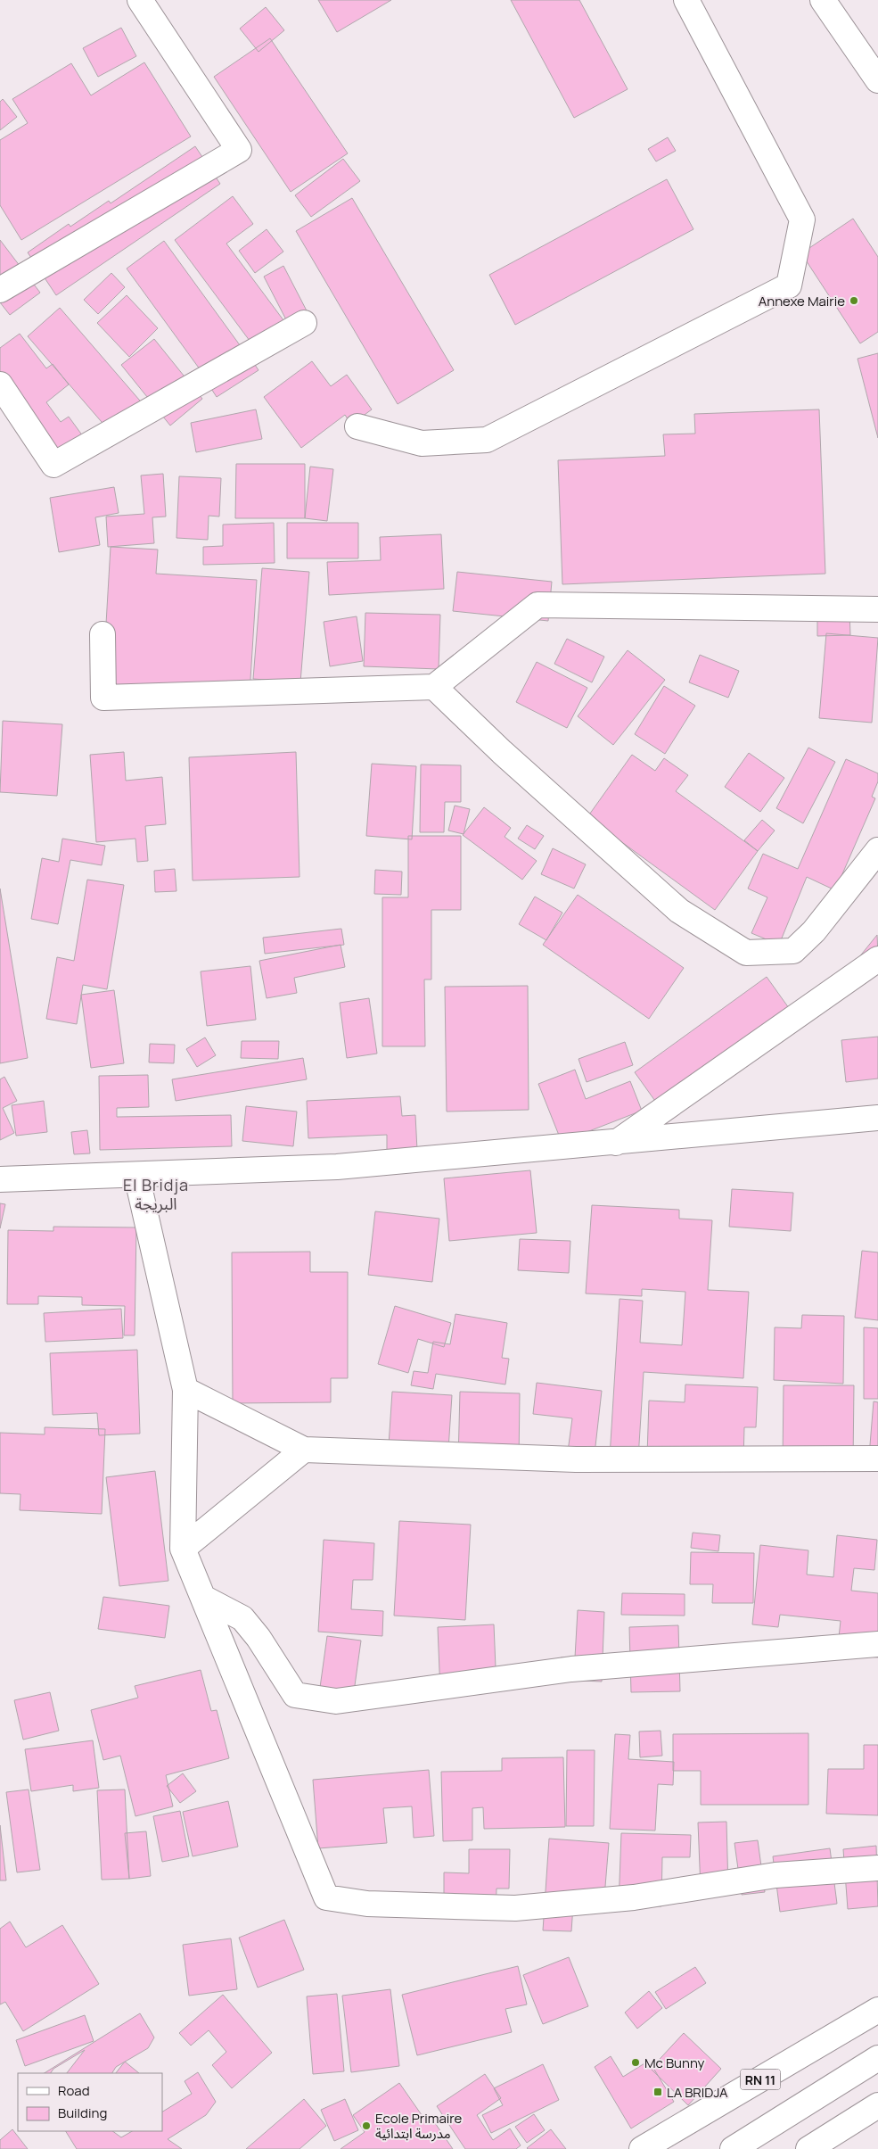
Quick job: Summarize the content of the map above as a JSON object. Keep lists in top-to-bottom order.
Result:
{
  "streets": {
    "main road": ["RN 11"]
  },
  "districts": ["El Bridja البريجة"],
  "places": {
    "other": ["Annexe Mairie", "Mc Bunny", "Ecole Primaire مدرسة ابتدائية"],
    "transit": ["LA BRIDJA"]
  },
  "legend": ["Road", "Building"]
}
